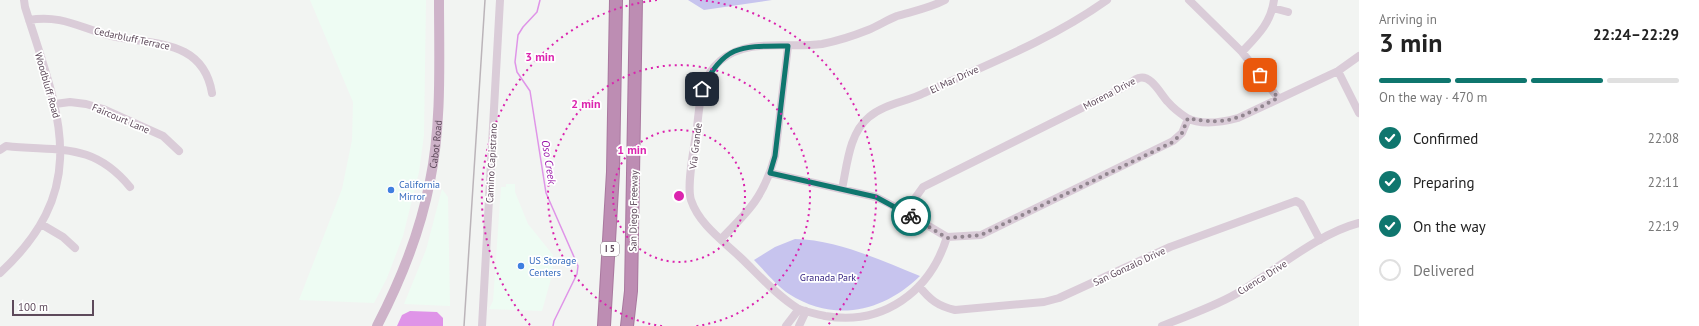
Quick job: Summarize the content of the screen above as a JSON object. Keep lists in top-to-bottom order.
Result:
{
  "streets": {
    "highway": ["San Diego Freeway", "I 5"],
    "main road": ["Cabot Road"],
    "street": [
      "Cedarbluff Terrace",
      "El Mar Drive",
      "Woodbluff Road",
      "Morena Drive",
      "Faircourt Lane",
      "Via Grande",
      "Camino Capistrano",
      "San Gonzalo Drive",
      "Cuenca Drive"
    ]
  },
  "crossings": [
    ["Cedarbluff Terrace", "Woodbluff Road"],
    ["Woodbluff Road", "Faircourt Lane"],
    ["San Gonzalo Drive", "Cuenca Drive"]
  ],
  "water": ["Oso Creek"],
  "parks": ["Granada Park"],
  "places": ["California Mirror", "US Storage Centers"],
  "scale_bar": "100 m",
  "page": {
    "heading": ["3 min", "Arriving in", "22:24–22:29"],
    "bar": "On the way · 470 m",
    "list": [
      ["Confirmed", "22:08"],
      ["Preparing", "22:11"],
      ["On the way", "22:19"],
      "Delivered"
    ],
    "scale": "100 m"
  },
  "rings": ["3 min", "2 min", "1 min"]
}
